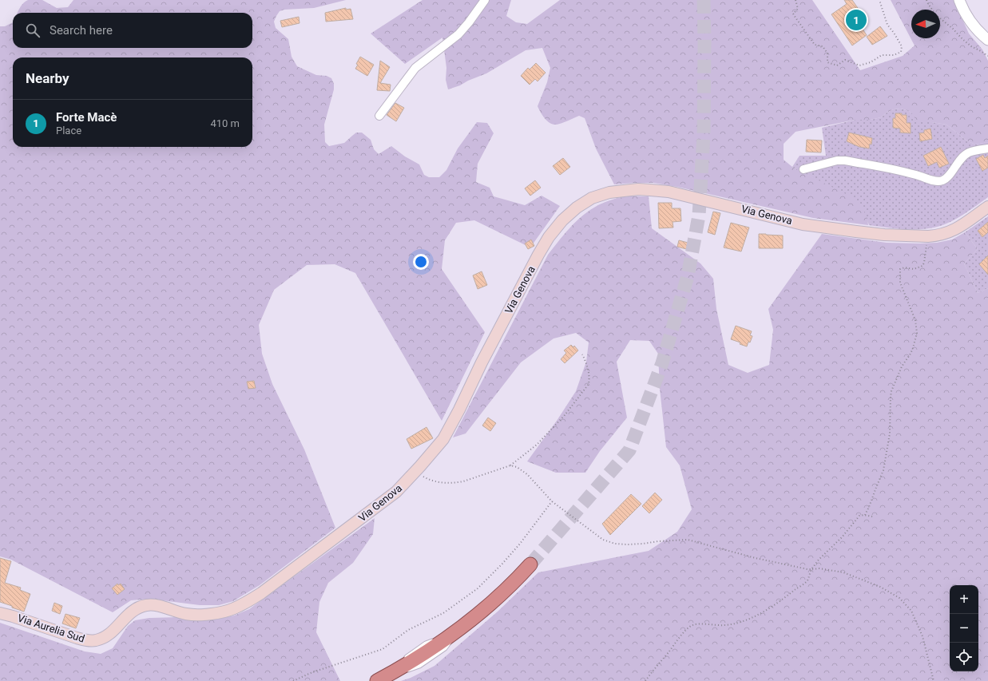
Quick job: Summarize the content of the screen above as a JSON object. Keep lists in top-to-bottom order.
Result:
{
  "streets": {
    "main road": ["Via Genova", "Via Aurelia Sud"]
  },
  "crossings": [
    ["Via Genova", "Via Aurelia Sud"]
  ],
  "north": "left",
  "page": {
    "pins": "1",
    "search": "Search here",
    "heading": "Nearby",
    "list": [
      {
        "mark": "1",
        "name": "Forte Macè",
        "note": "Place",
        "value": "410 m"
      }
    ],
    "map_buttons": ["+", "−"]
  }
}
